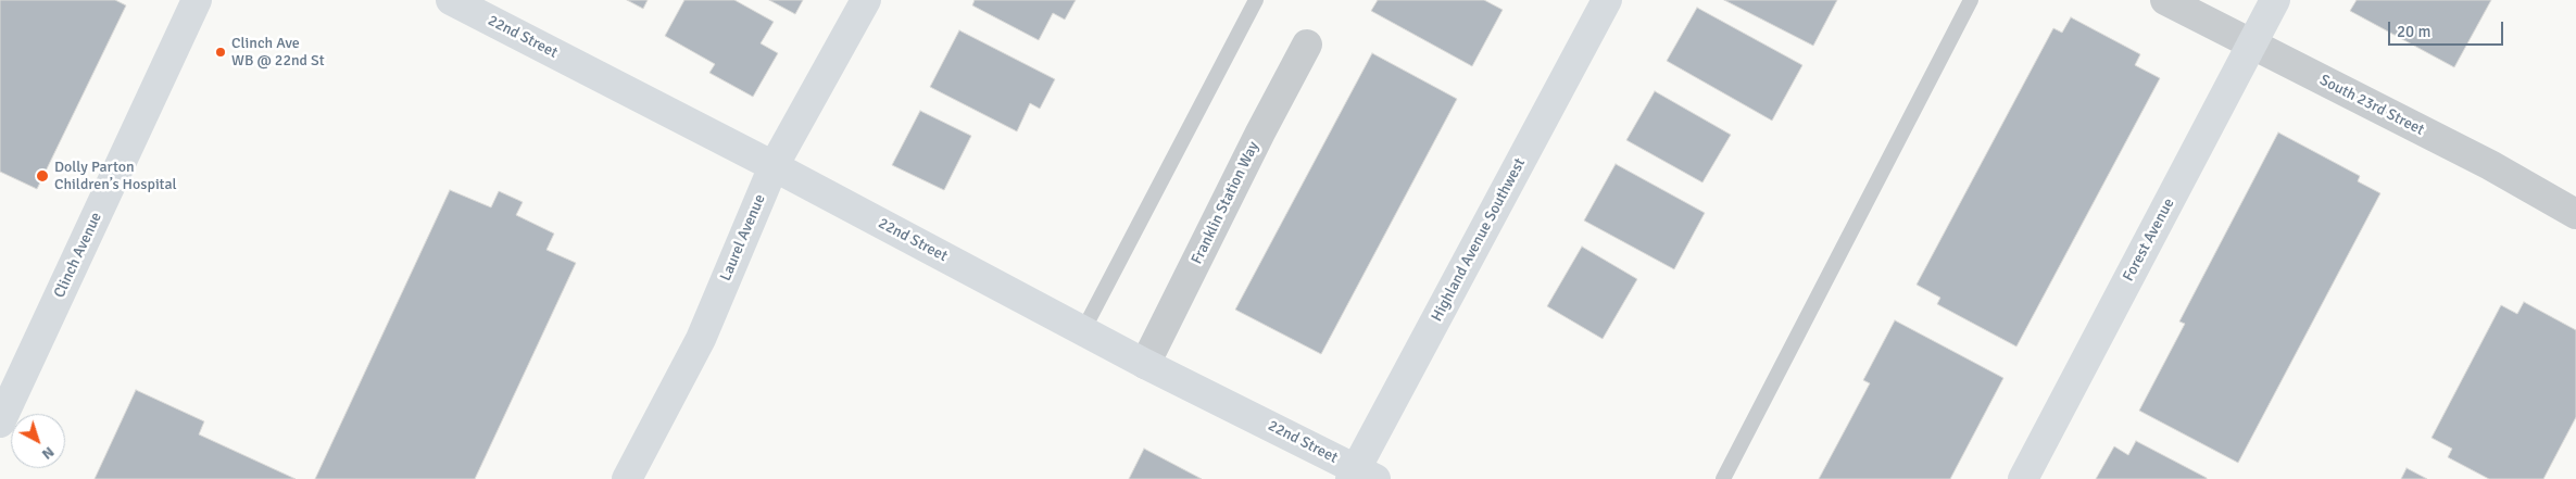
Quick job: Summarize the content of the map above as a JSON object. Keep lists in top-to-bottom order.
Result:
{
  "streets": {
    "street": [
      "22nd Street",
      "South 23rd Street",
      "Franklin Station Way",
      "Laurel Avenue",
      "Highland Avenue Southwest",
      "Forest Avenue",
      "Clinch Avenue"
    ]
  },
  "crossings": [
    ["22nd Street", "Franklin Station Way"],
    ["22nd Street", "Laurel Avenue"],
    ["22nd Street", "Highland Avenue Southwest"],
    ["South 23rd Street", "Forest Avenue"]
  ],
  "places": ["Clinch Ave WB @ 22nd St", "Dolly Parton Children’s Hospital"],
  "scale_bar": "20 m",
  "north": "bottom right"
}
